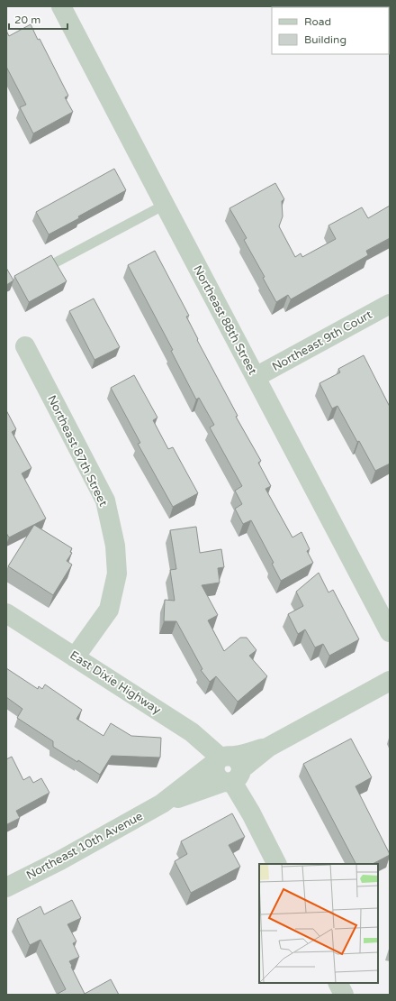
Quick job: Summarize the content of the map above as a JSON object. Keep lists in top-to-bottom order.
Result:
{
  "streets": {
    "street": [
      "Northeast 88th Street",
      "Northeast 9th Court",
      "Northeast 87th Street",
      "East Dixie Highway",
      "Northeast 10th Avenue"
    ]
  },
  "crossings": [
    ["Northeast 88th Street", "Northeast 9th Court"],
    ["Northeast 87th Street", "East Dixie Highway"],
    ["East Dixie Highway", "Northeast 10th Avenue"]
  ],
  "legend": ["Road", "Building"],
  "scale_bar": "20 m"
}
